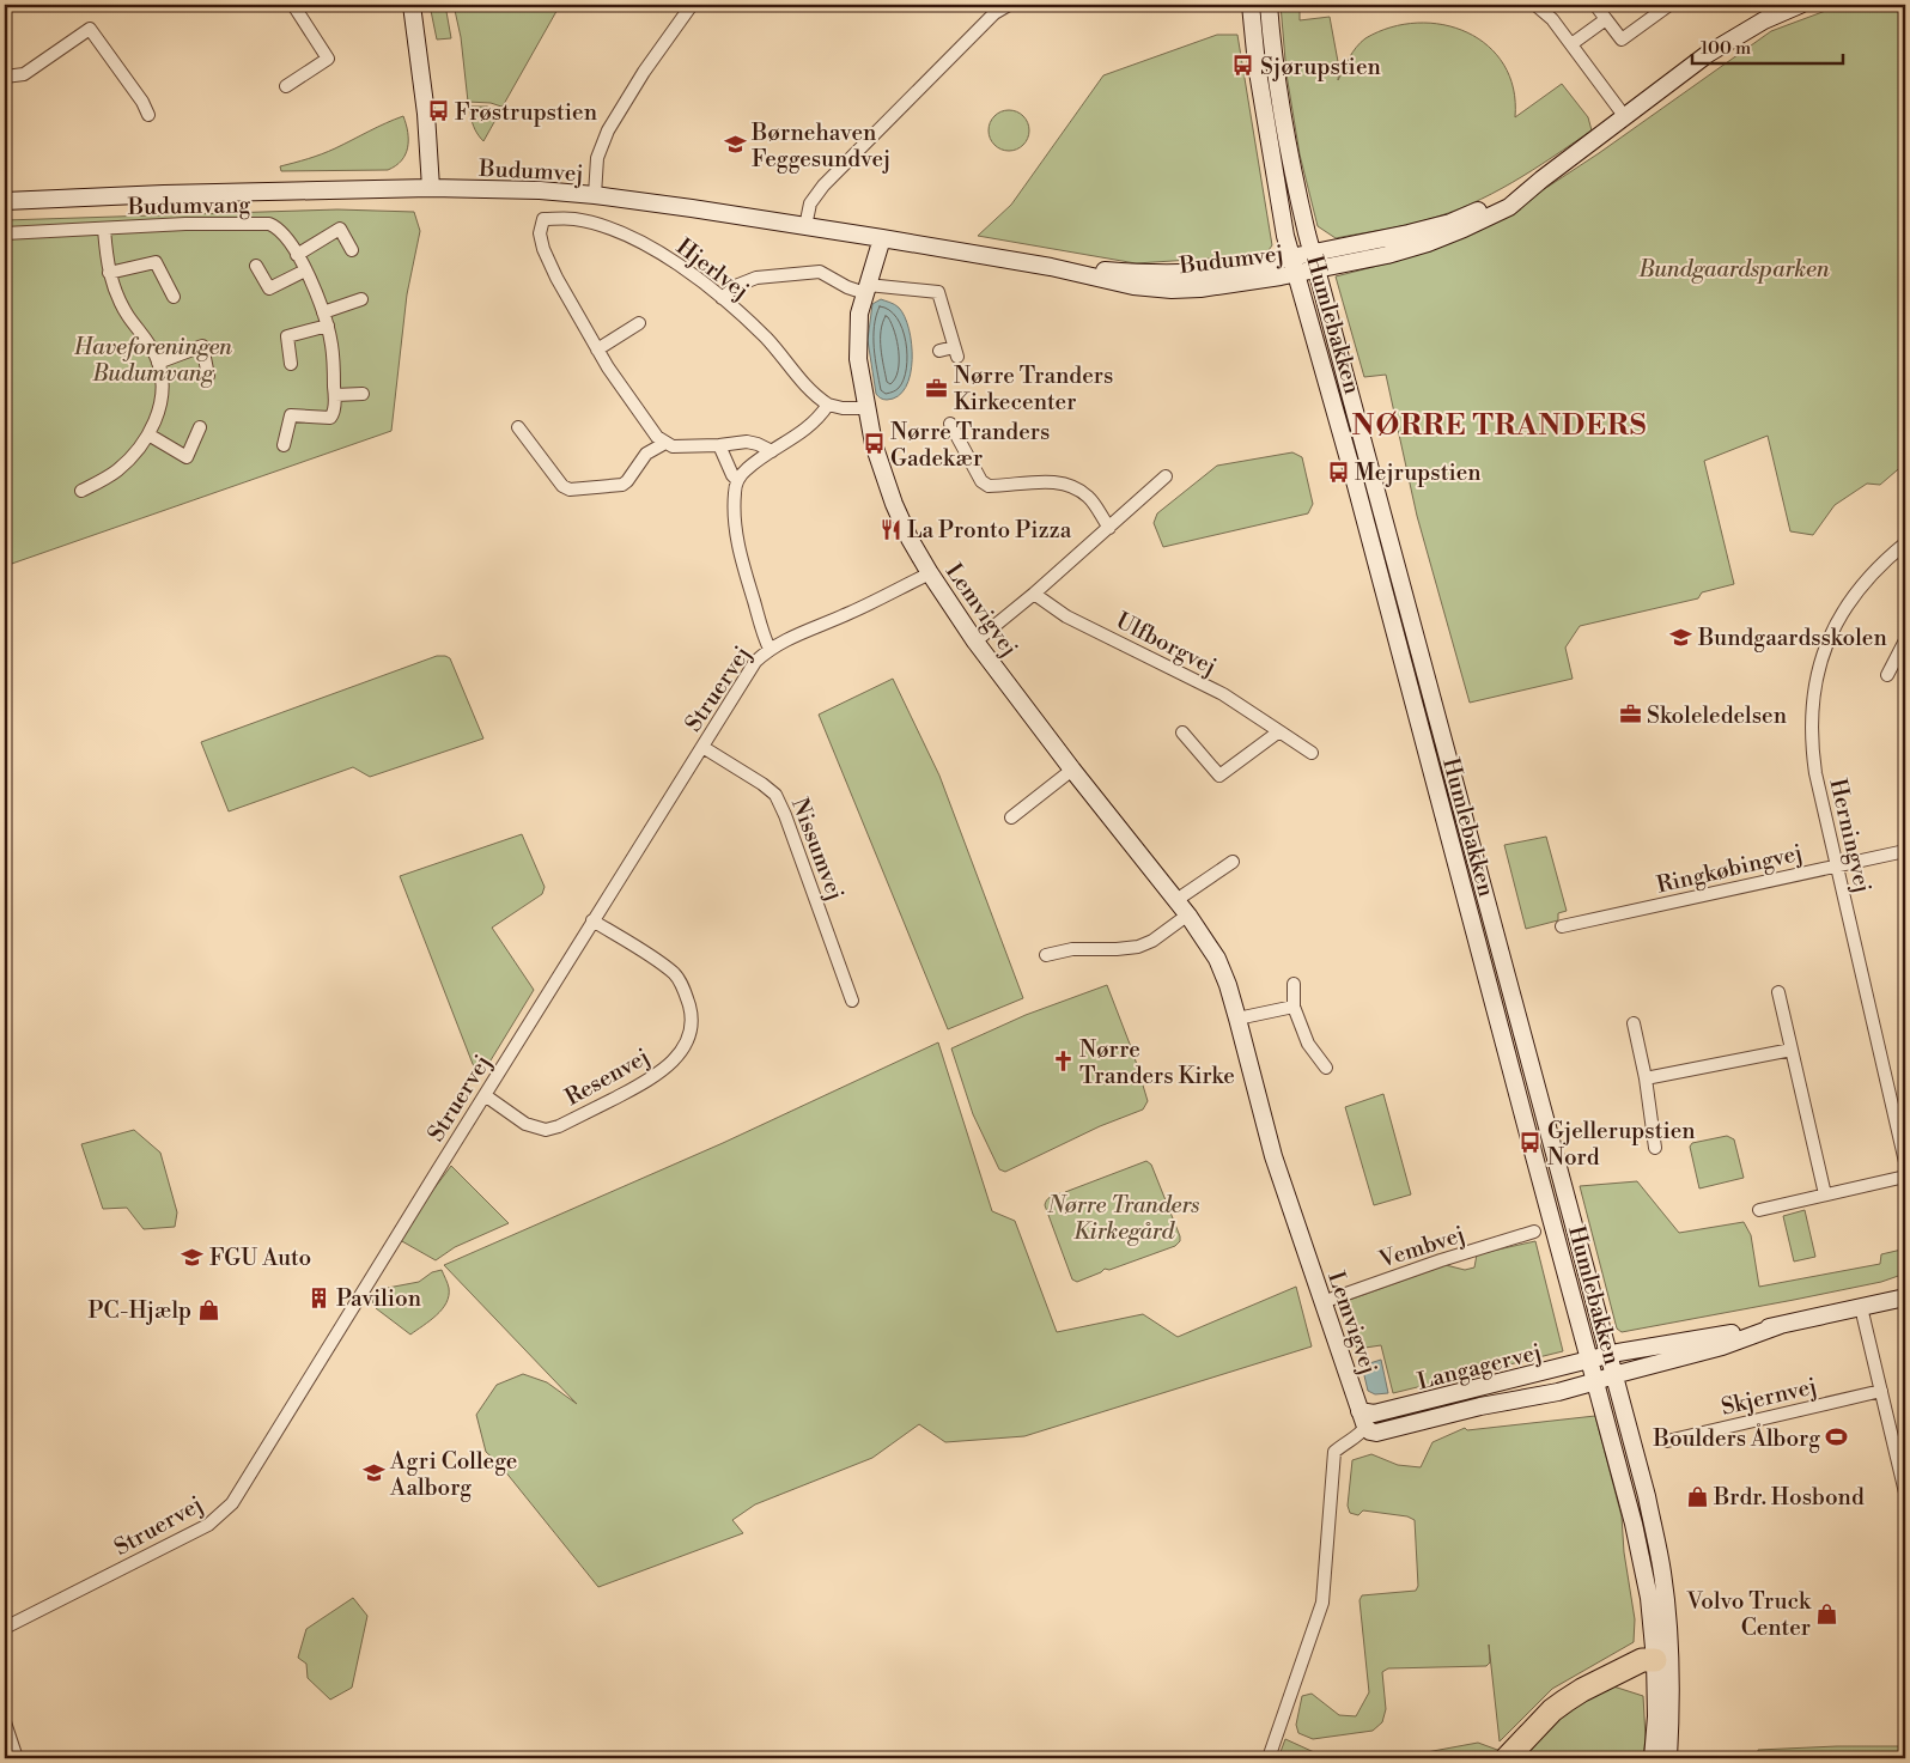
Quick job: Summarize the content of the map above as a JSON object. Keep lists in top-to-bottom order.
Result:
{
  "streets": {
    "street": [
      "Budumvej",
      "Budumvang",
      "Hjerlvej",
      "Humlebakken",
      "Lemvigvej",
      "Ulfborgvej",
      "Struervej",
      "Herningvej",
      "Nissumvej",
      "Ringkøbingvej",
      "Resenvej",
      "Vembvej",
      "Langagervej",
      "Skjernvej"
    ]
  },
  "crossings": [
    ["Budumvej", "Humlebakken"],
    ["Budumvej", "Lemvigvej"],
    ["Humlebakken", "Langagervej"],
    ["Lemvigvej", "Struervej"],
    ["Lemvigvej", "Vembvej"],
    ["Lemvigvej", "Langagervej"],
    ["Struervej", "Nissumvej"],
    ["Struervej", "Resenvej"],
    ["Herningvej", "Ringkøbingvej"]
  ],
  "districts": ["NØRRE TRANDERS"],
  "parks": ["Bundgaardsparken", "Haveforeningen Budumvang", "Nørre Tranders Kirkegård"],
  "places": {
    "bus stop": [
      "Sjørupstien",
      "Frøstrupstien",
      "Nørre Tranders Gadekær",
      "Mejrupstien",
      "Gjellerupstien Nord"
    ],
    "school or university": [
      "Børnehaven Feggesundvej",
      "Bundgaardsskolen",
      "FGU Auto",
      "Agri College Aalborg"
    ],
    "office": ["Nørre Tranders Kirkecenter", "Skoleledelsen"],
    "restaurant": ["La Pronto Pizza"],
    "church": ["Nørre Tranders Kirke"],
    "building": ["Pavilion"],
    "shop": ["PC-Hjælp", "Brdr. Hosbond", "Volvo Truck Center"],
    "sports": ["Boulders Ålborg"]
  },
  "scale_bar": "100 m"
}
